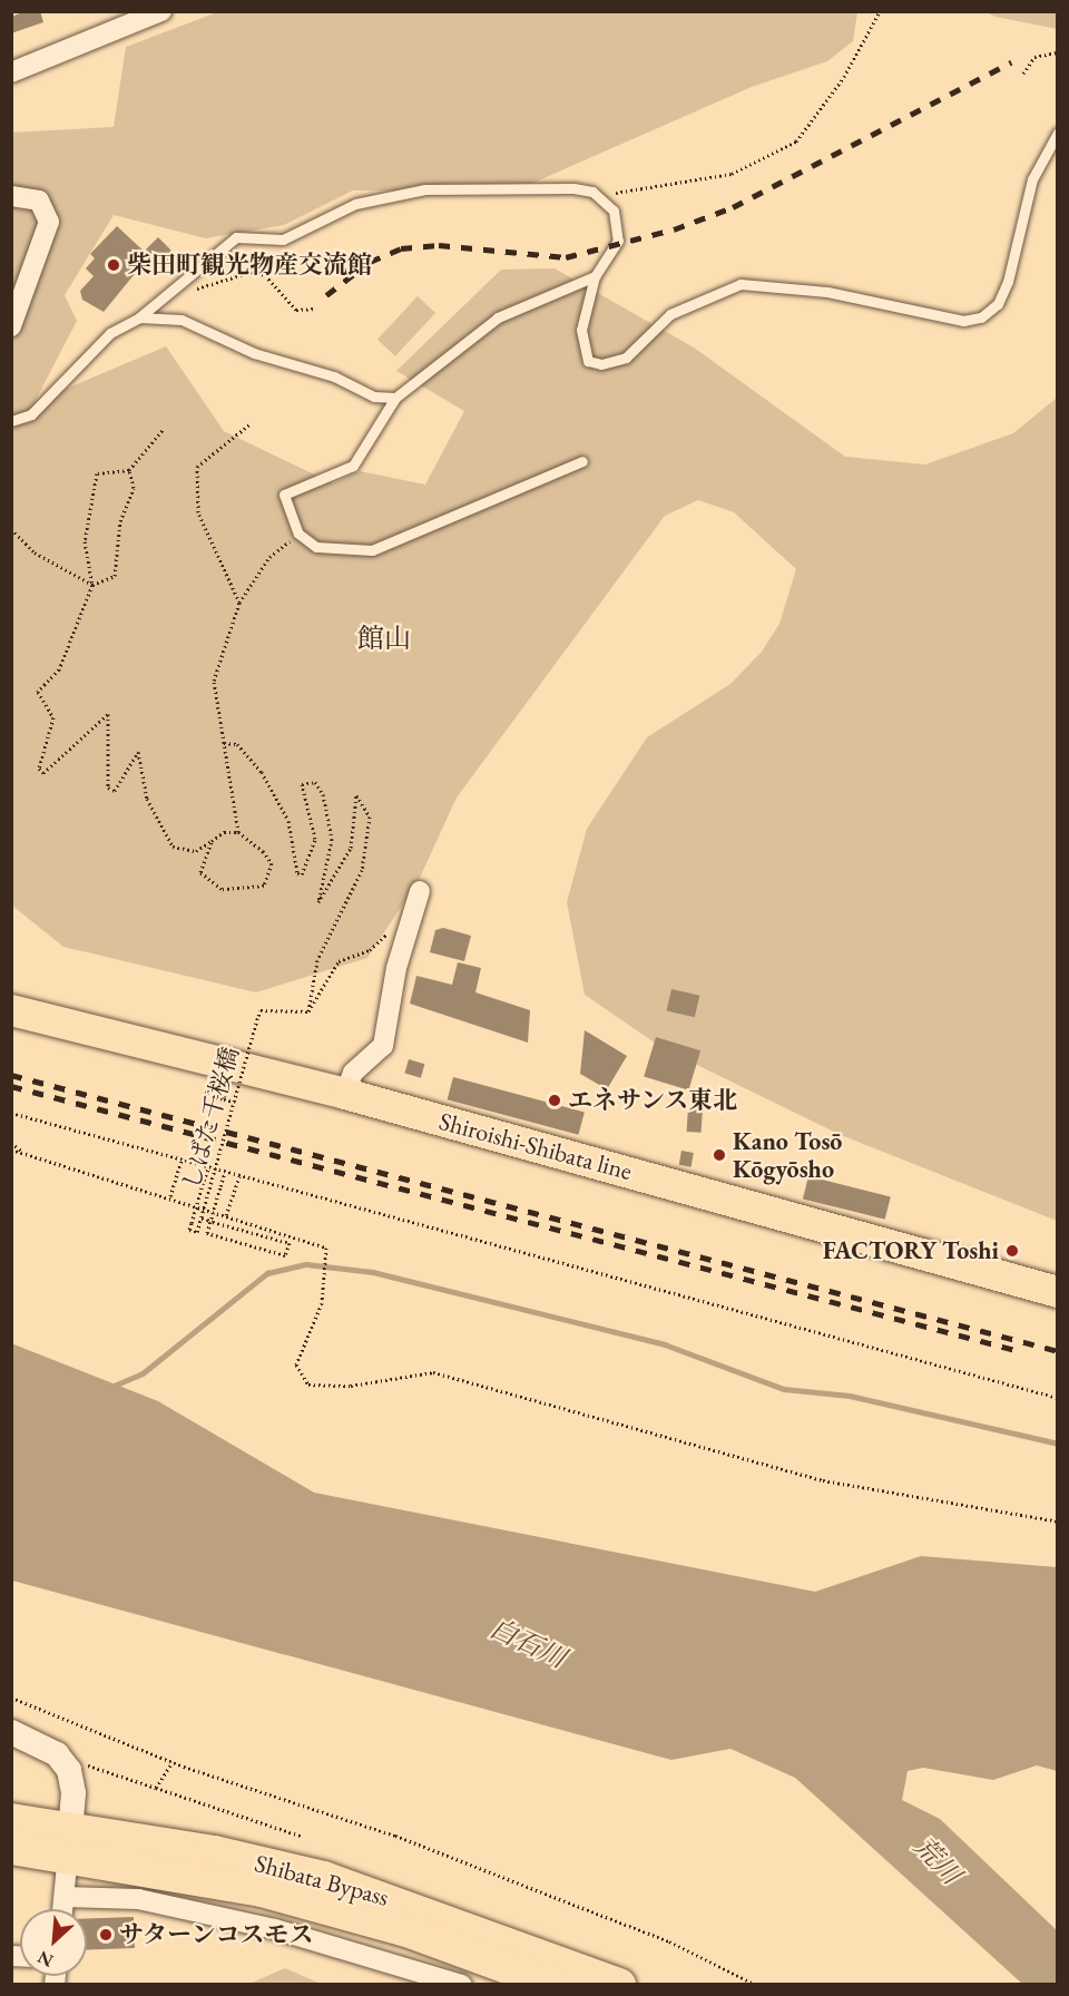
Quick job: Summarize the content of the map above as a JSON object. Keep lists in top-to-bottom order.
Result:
{
  "streets": {
    "highway": ["Shibata Bypass"],
    "main road": ["Shiroishi-Shibata line"],
    "path": ["しばた千桜橋"]
  },
  "districts": ["館山"],
  "water": ["白石川", "荒川"],
  "places": [
    "柴田町観光物産交流館",
    "エネサンス東北",
    "Kano Tosō Kōgyōsho",
    "FACTORY Toshi",
    "サターンコスモス"
  ],
  "north": "bottom left"
}
